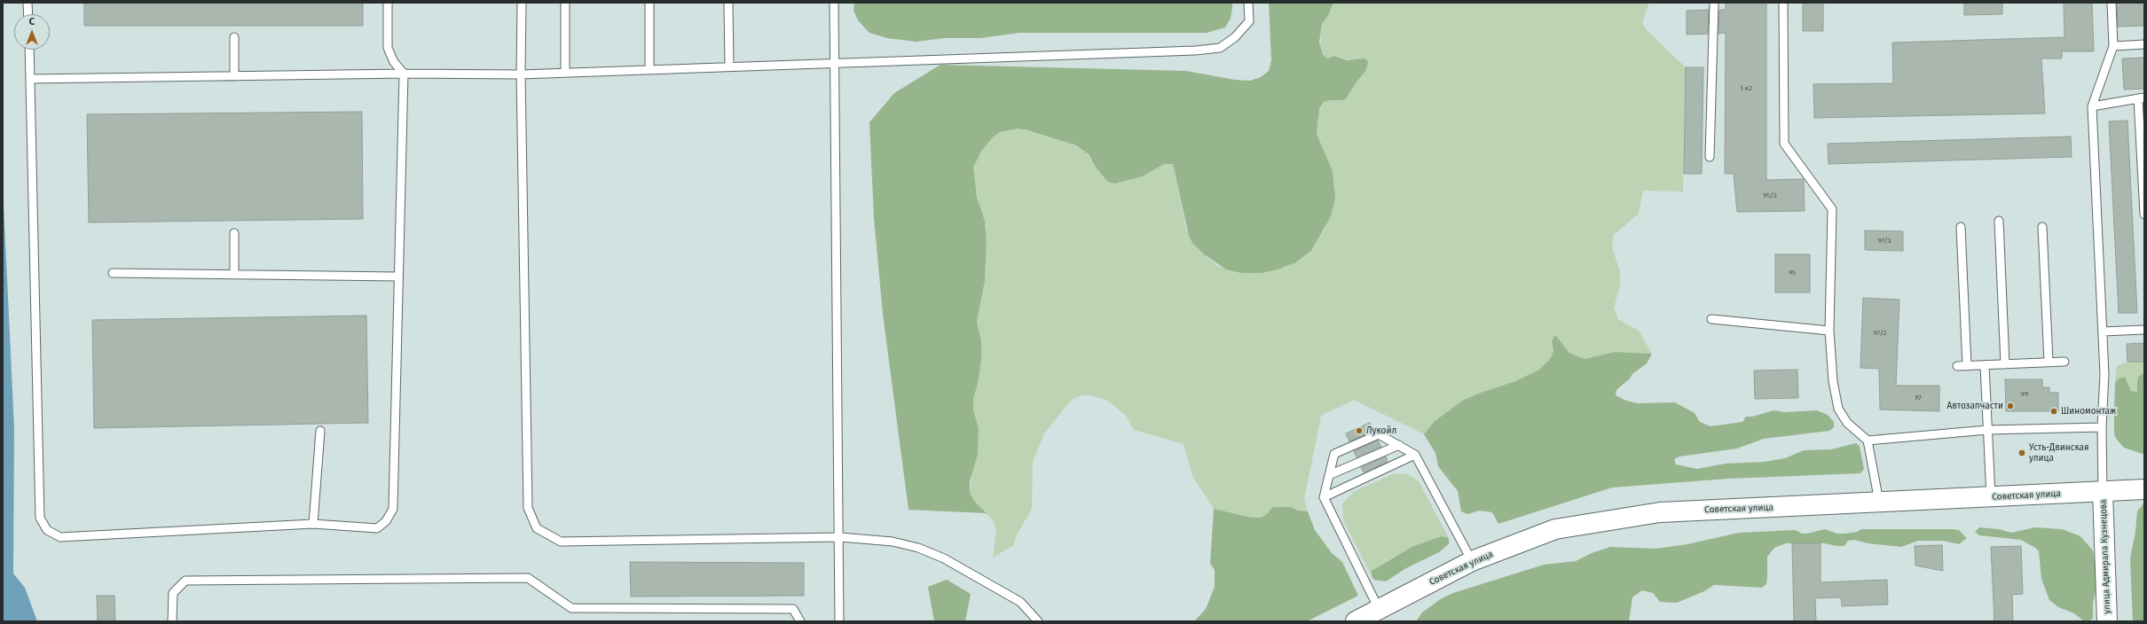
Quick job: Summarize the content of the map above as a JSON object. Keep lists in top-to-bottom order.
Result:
{
  "streets": {
    "main road": ["Советская улица", "улица Адмирала Кузнецова"]
  },
  "crossings": [
    ["Советская улица", "улица Адмирала Кузнецова"]
  ],
  "places": [
    "Автозапчасти",
    "Шиномонтаж",
    "Лукойл",
    "Усть-Двинская улица"
  ],
  "house_numbers": [
    "1 к2",
    "95/2",
    "97/3",
    "95",
    "97/2",
    "99",
    "97"
  ],
  "north": "top"
}
